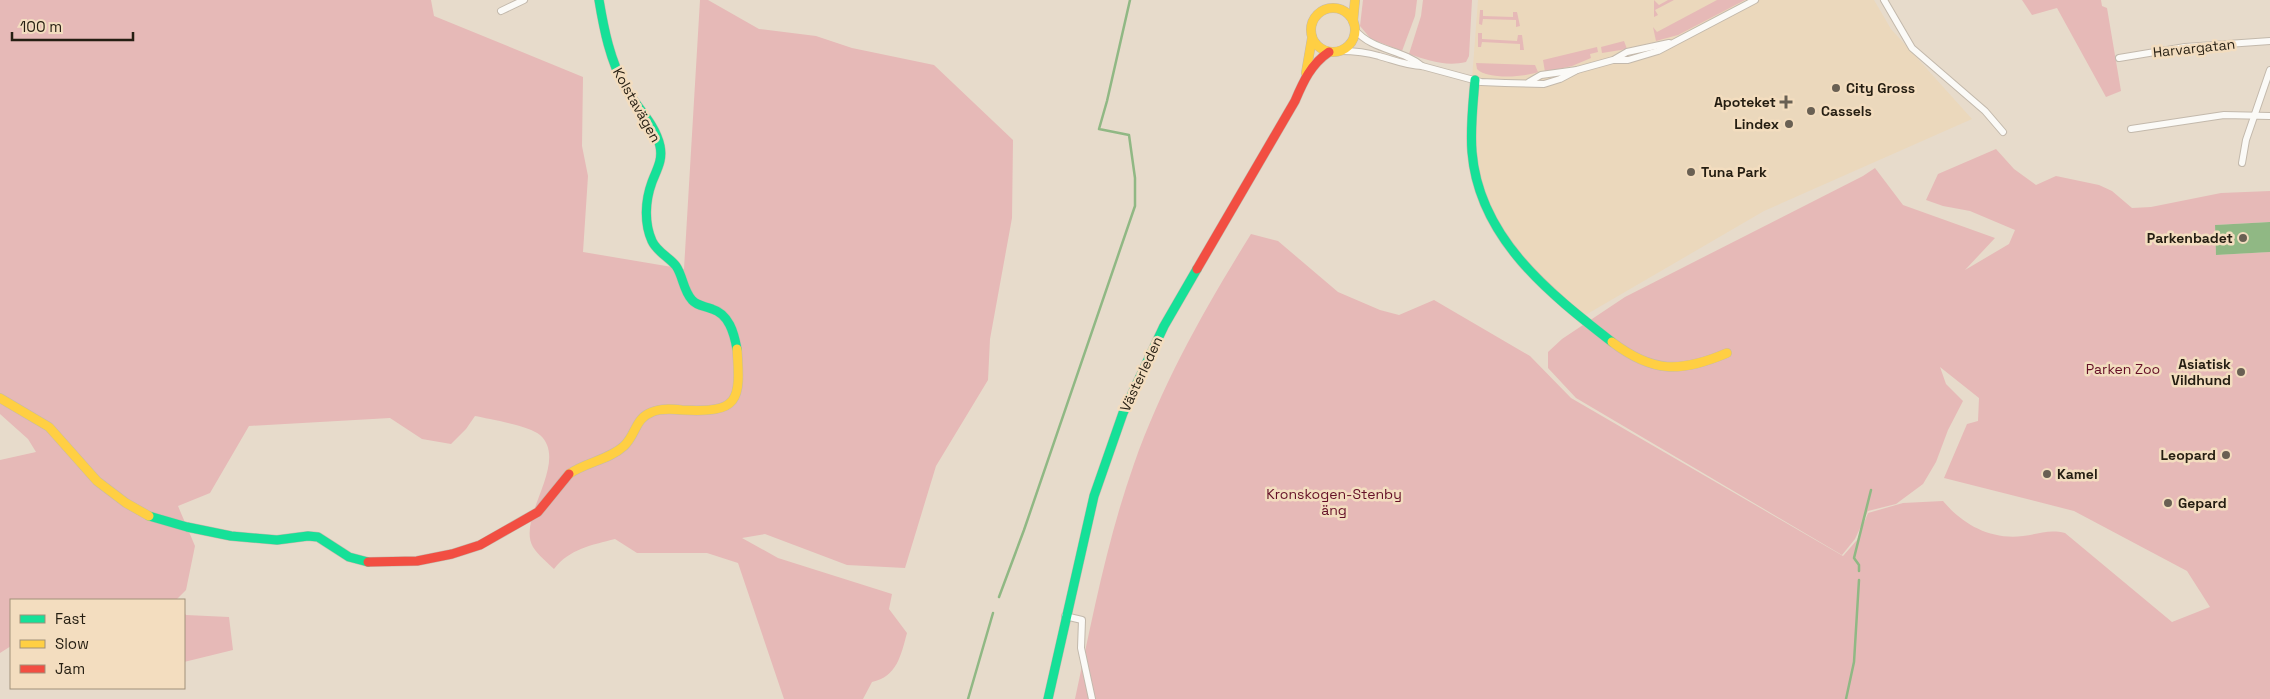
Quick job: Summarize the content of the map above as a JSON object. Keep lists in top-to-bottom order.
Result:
{
  "streets": {
    "street": ["Harvargatan", "Kolstavägen", "Västerleden"]
  },
  "parks": ["Parken Zoo", "Kronskogen-Stenby äng"],
  "places": {
    "other": [
      "City Gross",
      "Cassels",
      "Lindex",
      "Tuna Park",
      "Parkenbadet",
      "Asiatisk Vildhund",
      "Leopard",
      "Kamel",
      "Gepard"
    ],
    "health": ["Apoteket"]
  },
  "legend": ["Fast", "Slow", "Jam"],
  "scale_bar": "100 m"
}
